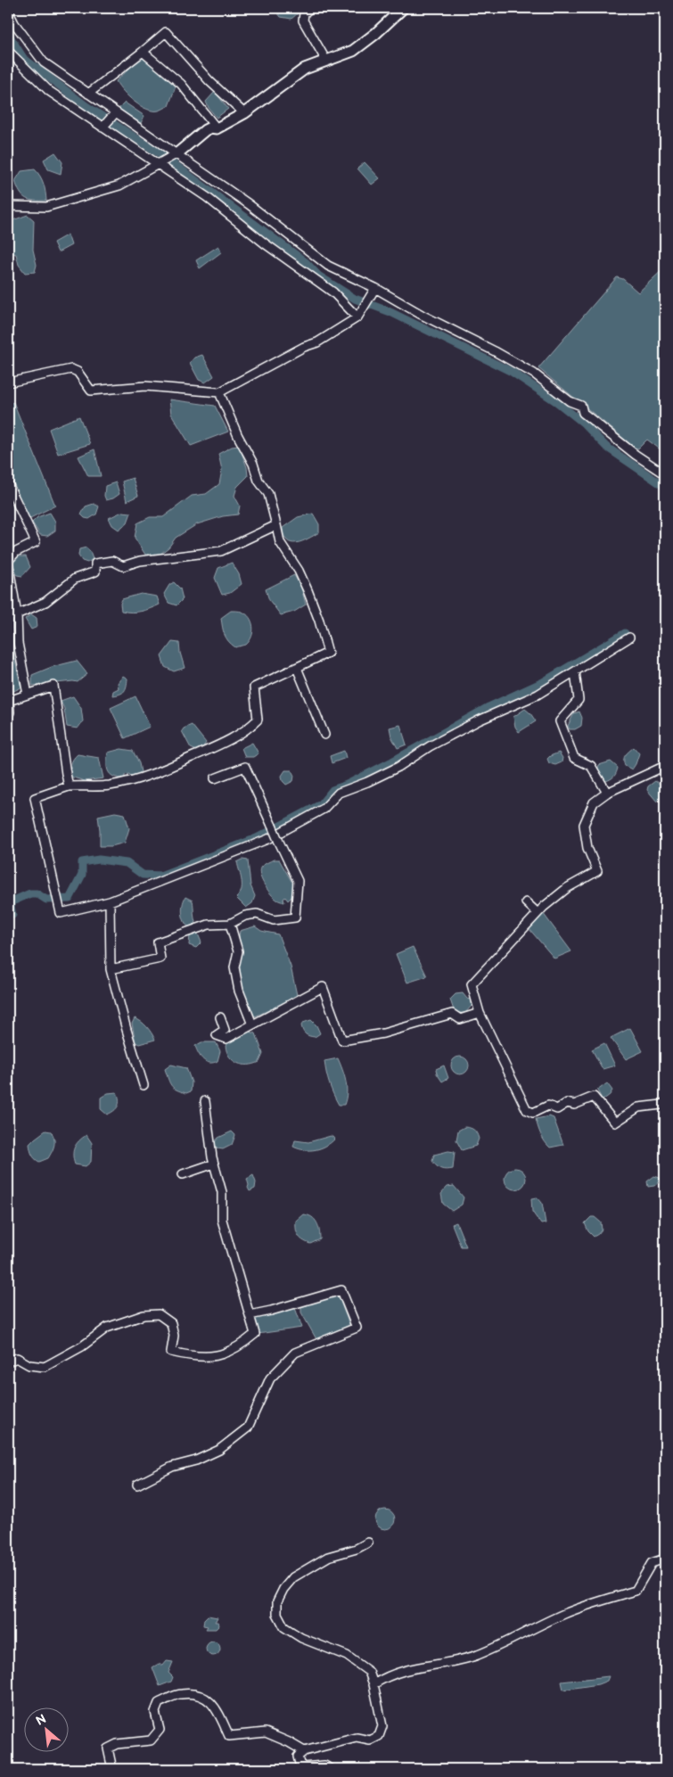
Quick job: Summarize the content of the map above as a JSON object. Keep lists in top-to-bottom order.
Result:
{
  "north": "top left"
}
